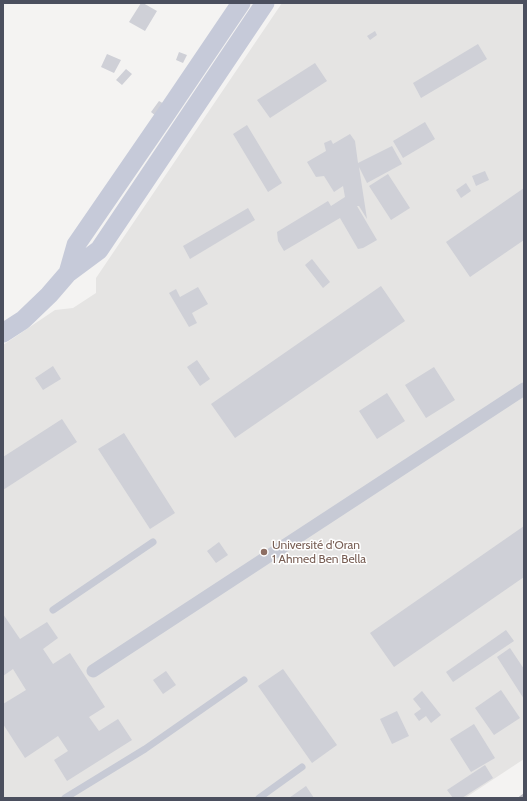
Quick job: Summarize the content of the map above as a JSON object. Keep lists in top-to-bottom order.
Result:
{
  "places": ["Université d'Oran 1 Ahmed Ben Bella"]
}
